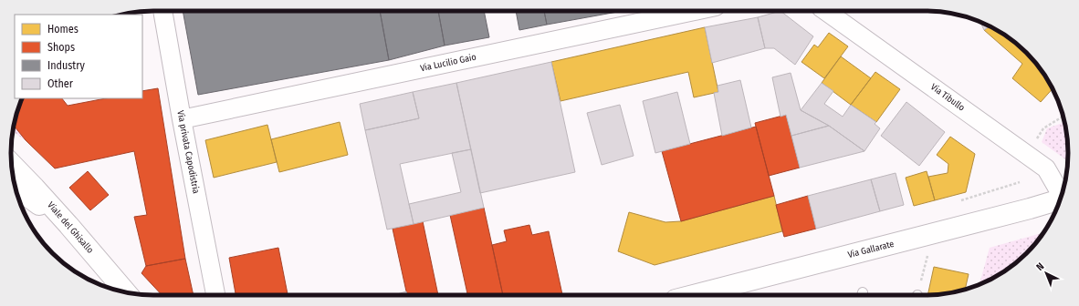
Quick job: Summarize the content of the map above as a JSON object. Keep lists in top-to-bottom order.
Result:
{
  "streets": {
    "street": [
      "Via Lucilio Gaio",
      "Via Tibullo",
      "Via privata Capodistria",
      "Viale del Ghisallo",
      "Via Gallarate"
    ]
  },
  "crossings": [
    ["Via Lucilio Gaio", "Via privata Capodistria"]
  ],
  "legend": [
    "Homes",
    "Shops",
    "Industry",
    "Other"
  ],
  "north": "top left"
}
